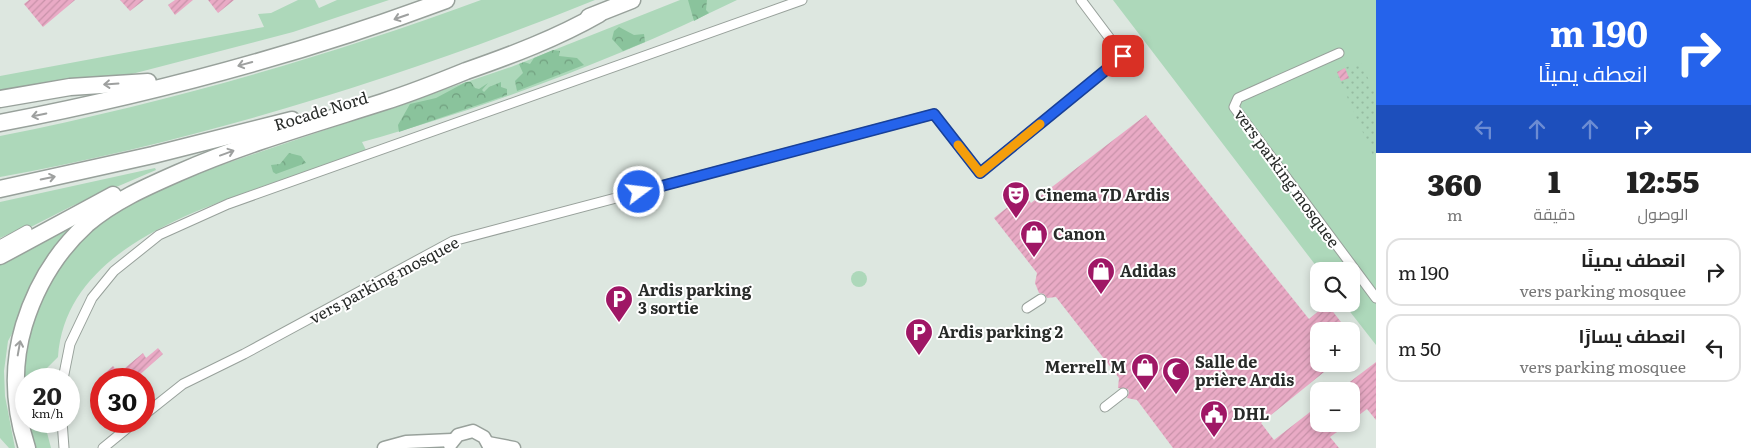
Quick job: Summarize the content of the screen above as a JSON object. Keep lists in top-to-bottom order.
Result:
{
  "streets": {
    "highway": ["Rocade Nord"],
    "street": ["vers parking mosquee"]
  },
  "places": {
    "theatre": ["Cinema 7D Ardis"],
    "shop": ["Canon", "Adidas", "Merrell M"],
    "parking": ["Ardis parking 3 sortie", "Ardis parking 2"],
    "mosque": ["Salle de prière Ardis"],
    "public building": ["DHL"]
  },
  "page": {
    "turn": ["190 m", "انعطف يمينًا"],
    "eta": [
      "12:55",
      "الوصول",
      "1",
      "دقيقة",
      "360",
      "m"
    ],
    "list": [
      {
        "name": "انعطف يمينًا",
        "note": "vers parking mosquee",
        "value": "190 m"
      },
      {
        "name": "انعطف يسارًا",
        "note": "vers parking mosquee",
        "value": "50 m"
      }
    ],
    "map_buttons": ["+", "−"],
    "speed": "20 km/h",
    "limit": "30"
  }
}
